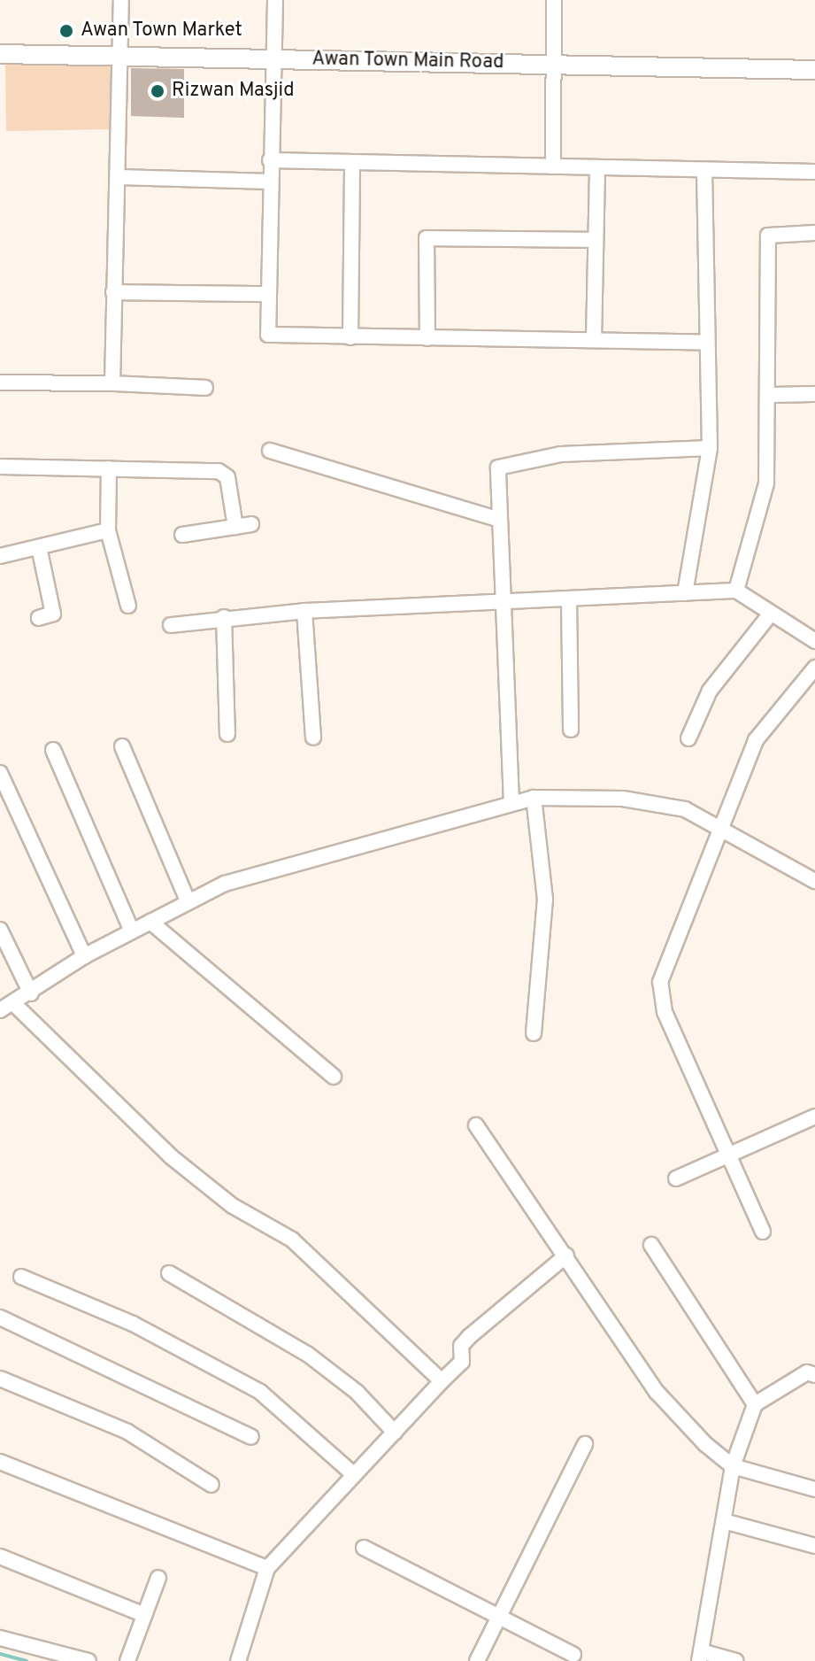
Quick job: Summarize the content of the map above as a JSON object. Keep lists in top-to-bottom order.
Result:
{
  "streets": {
    "street": ["Awan Town Main Road"]
  },
  "places": ["Awan Town Market", "Rizwan Masjid"]
}
